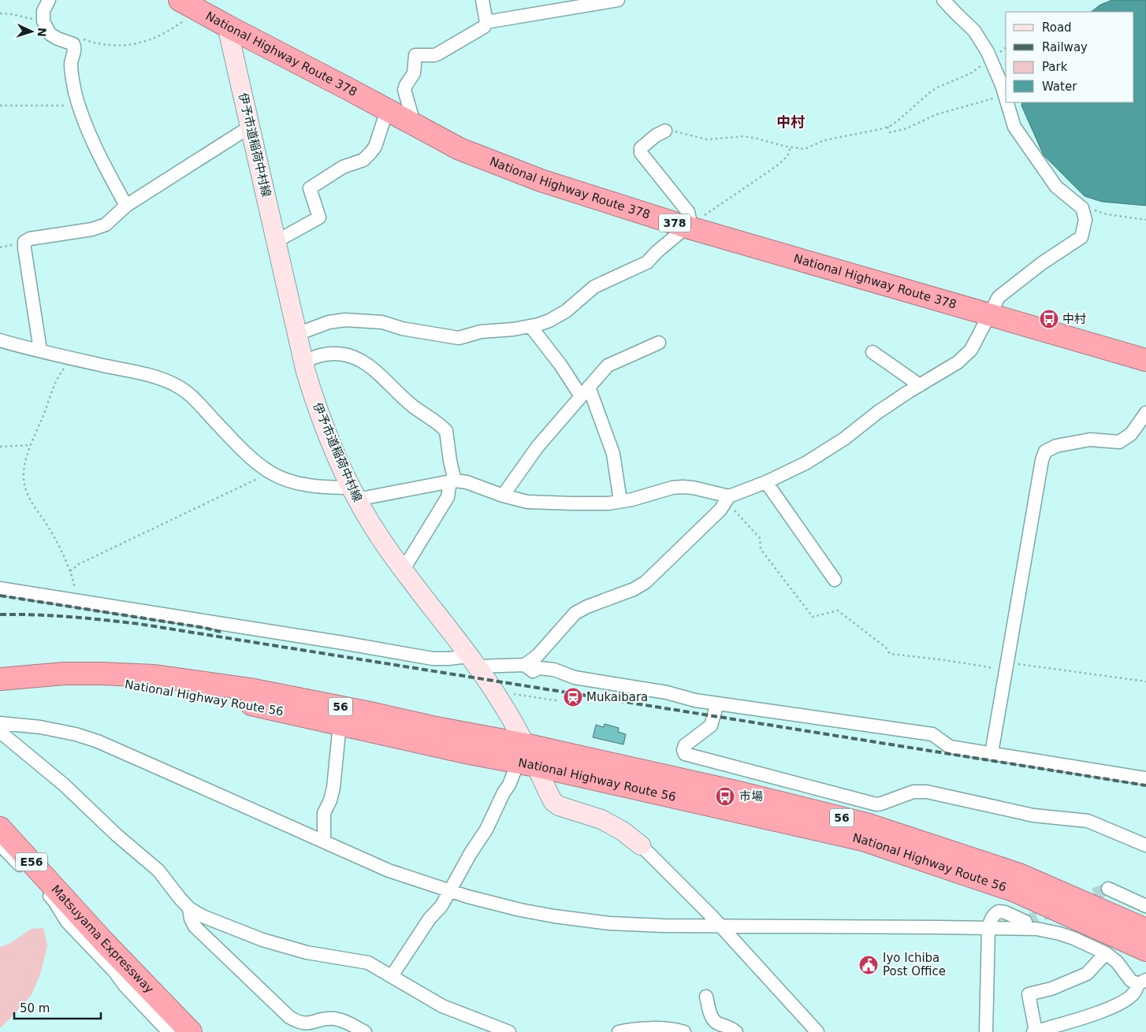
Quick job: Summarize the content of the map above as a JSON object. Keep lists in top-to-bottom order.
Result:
{
  "streets": {
    "highway": [
      "National Highway Route 378",
      "378",
      "National Highway Route 56",
      "56",
      "E56",
      "Matsuyama Expressway"
    ],
    "street": ["伊予市道稲荷中村線"]
  },
  "crossings": [
    ["National Highway Route 378", "伊予市道稲荷中村線"],
    ["伊予市道稲荷中村線", "National Highway Route 56"]
  ],
  "districts": ["中村"],
  "places": {
    "bus stop": ["中村", "市場"],
    "station": ["Mukaibara"],
    "public building": ["Iyo Ichiba Post Office"]
  },
  "legend": [
    "Road",
    "Railway",
    "Park",
    "Water"
  ],
  "scale_bar": "50 m",
  "north": "right"
}
